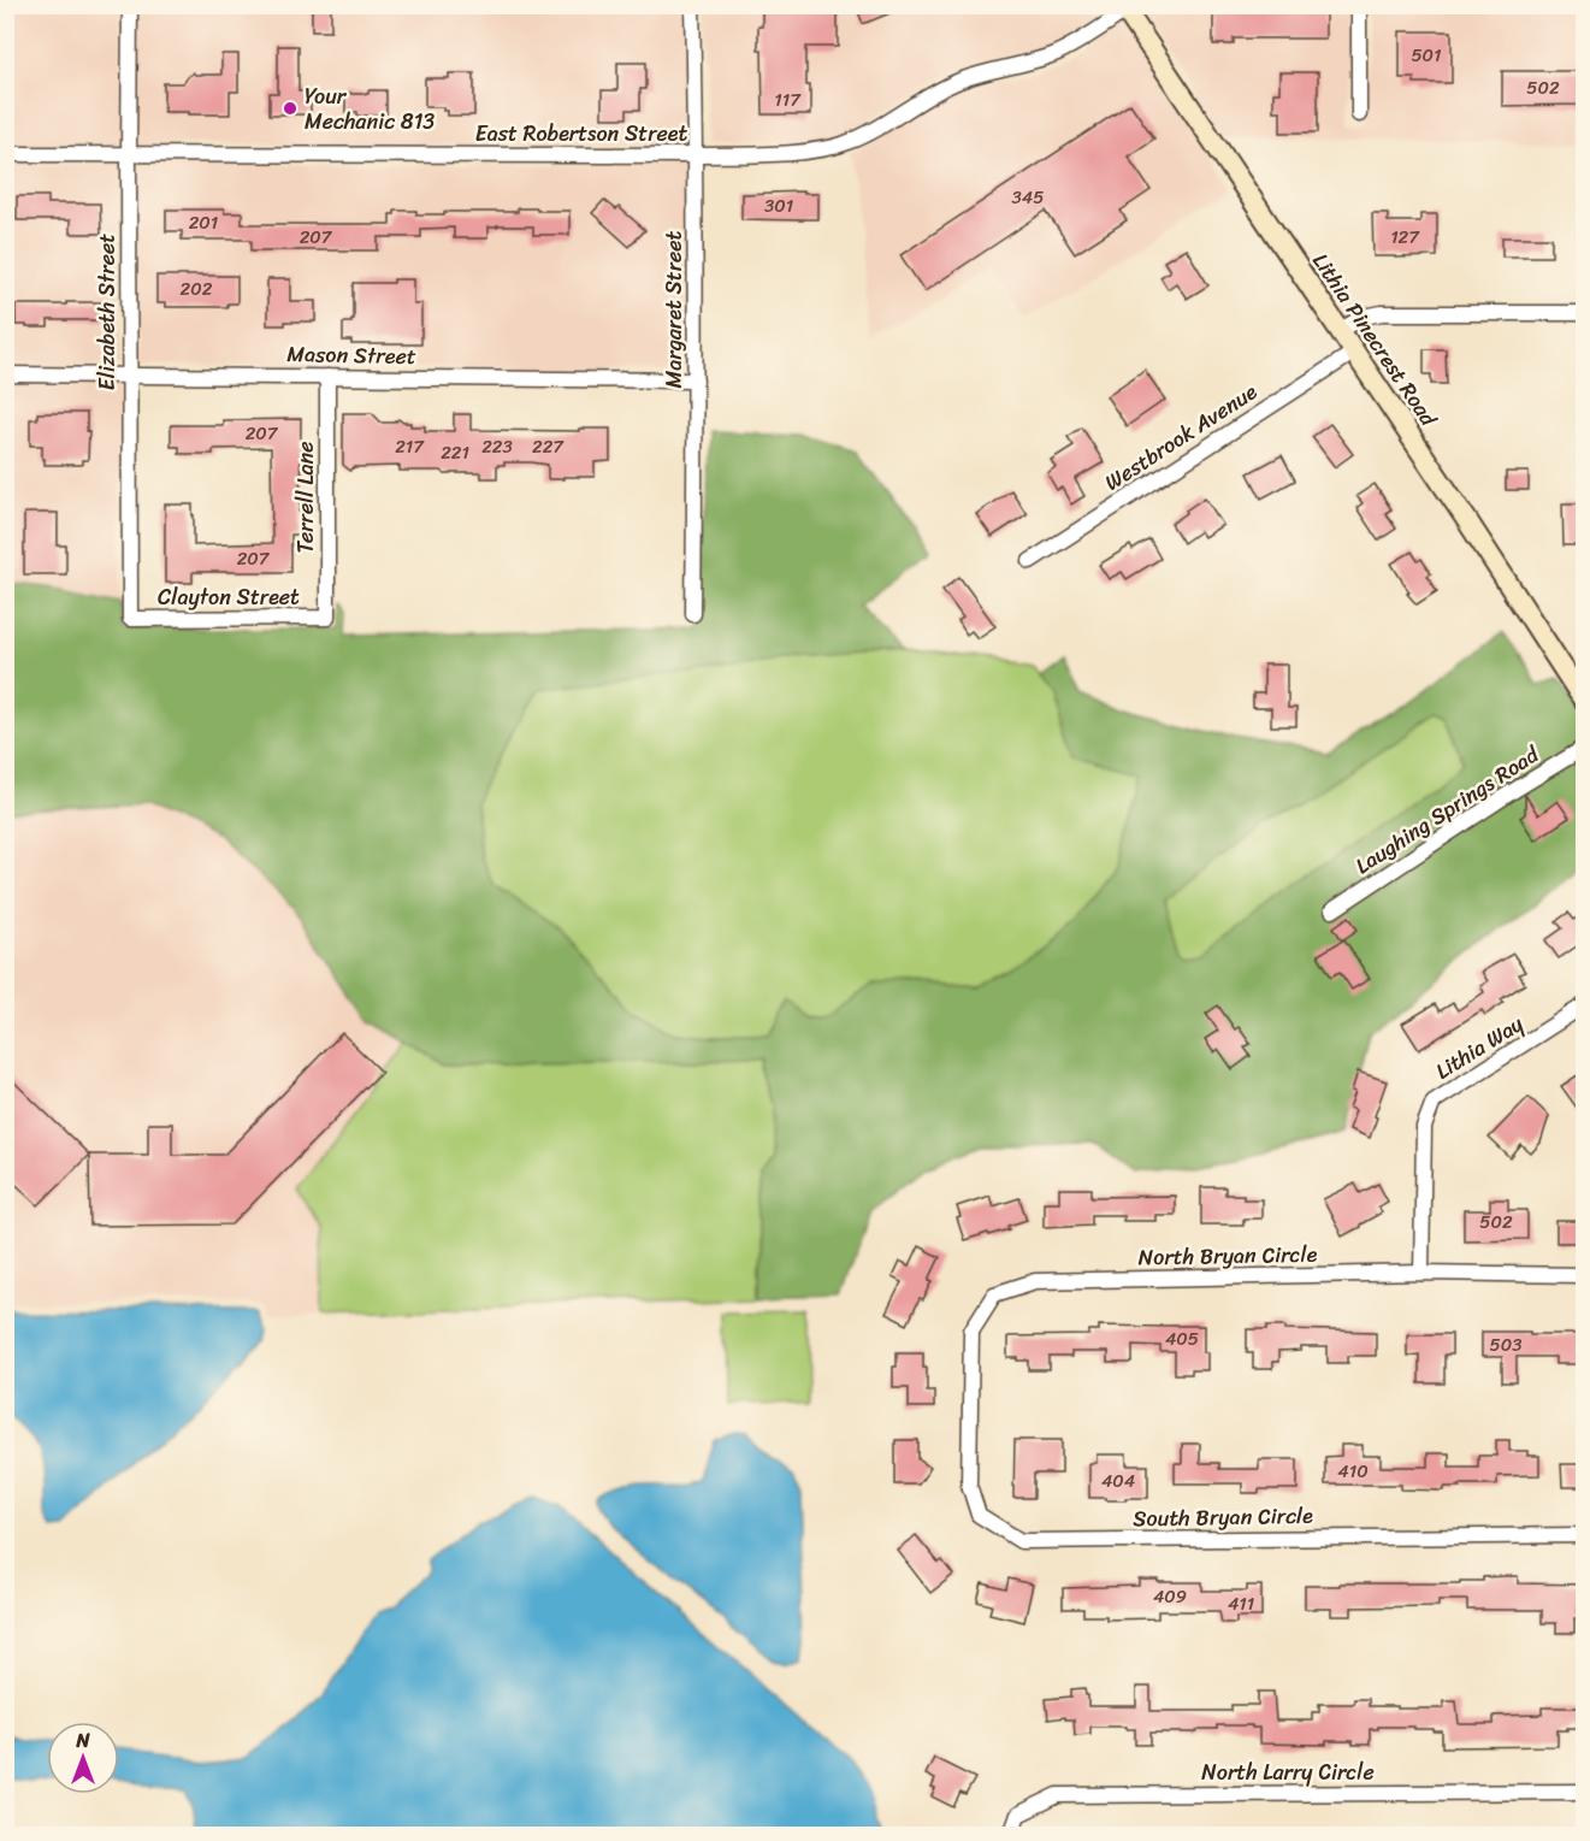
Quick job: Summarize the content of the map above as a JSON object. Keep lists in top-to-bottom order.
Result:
{
  "streets": {
    "main road": ["Lithia Pinecrest Road"],
    "street": [
      "East Robertson Street",
      "Margaret Street",
      "Elizabeth Street",
      "Mason Street",
      "Westbrook Avenue",
      "Terrell Lane",
      "Clayton Street",
      "Laughing Springs Road",
      "Lithia Way",
      "North Bryan Circle",
      "South Bryan Circle",
      "North Larry Circle"
    ]
  },
  "crossings": [
    ["East Robertson Street", "Margaret Street"],
    ["East Robertson Street", "Elizabeth Street"],
    ["East Robertson Street", "Lithia Pinecrest Road"],
    ["Margaret Street", "Mason Street"],
    ["Elizabeth Street", "Mason Street"],
    ["Elizabeth Street", "Clayton Street"],
    ["Lithia Pinecrest Road", "Westbrook Avenue"],
    ["Mason Street", "Terrell Lane"],
    ["Terrell Lane", "Clayton Street"],
    ["Lithia Way", "North Bryan Circle"],
    ["North Bryan Circle", "South Bryan Circle"]
  ],
  "places": ["Your Mechanic 813"],
  "house_numbers": [
    "501",
    "502",
    "117",
    "345",
    "301",
    "201",
    "207",
    "127",
    "202",
    "207",
    "217",
    "223",
    "227",
    "221",
    "207",
    "502",
    "405",
    "503",
    "410",
    "404",
    "409",
    "411"
  ],
  "north": "top"
}
